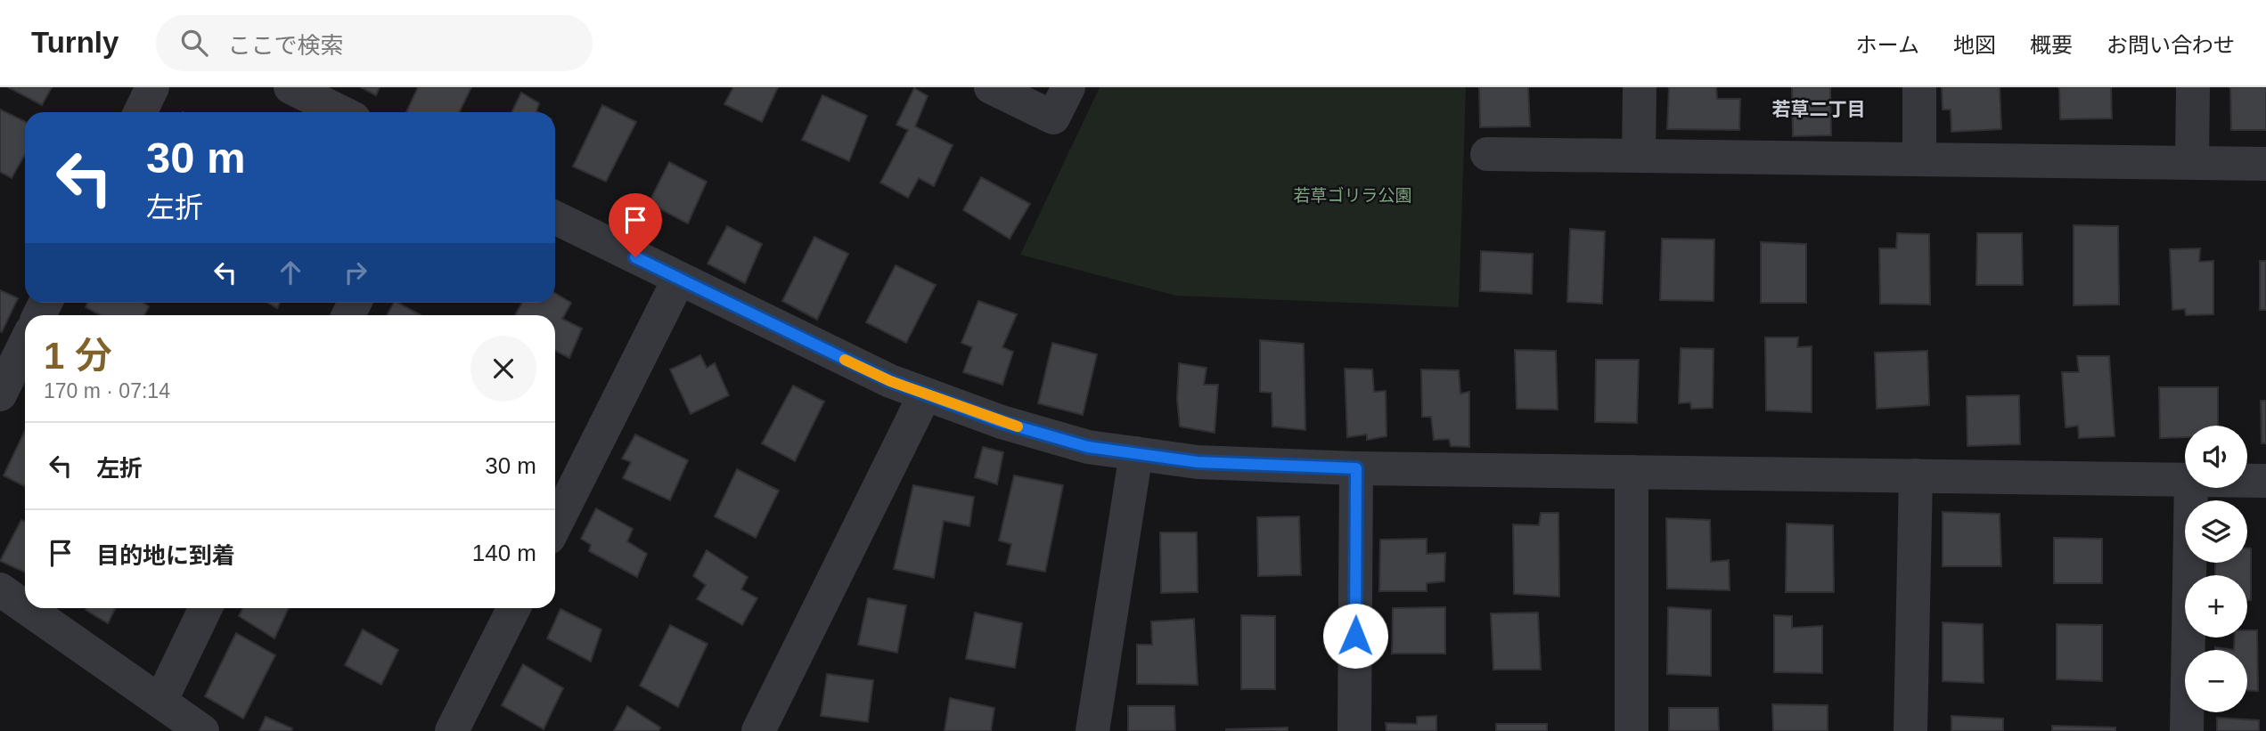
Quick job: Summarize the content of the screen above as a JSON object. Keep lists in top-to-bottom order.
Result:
{
  "districts": ["若草二丁目"],
  "parks": ["若草ゴリラ公園"],
  "page": {
    "header": "Turnly",
    "search": "ここで検索",
    "nav": [
      "ホーム",
      "地図",
      "概要",
      "お問い合わせ"
    ],
    "turn": ["30 m", "左折"],
    "heading": ["1 分", "170 m · 07:14"],
    "list": [
      {
        "name": "左折",
        "value": "30 m"
      },
      {
        "name": "目的地に到着",
        "value": "140 m"
      }
    ],
    "map_buttons": ["+", "−"]
  }
}
